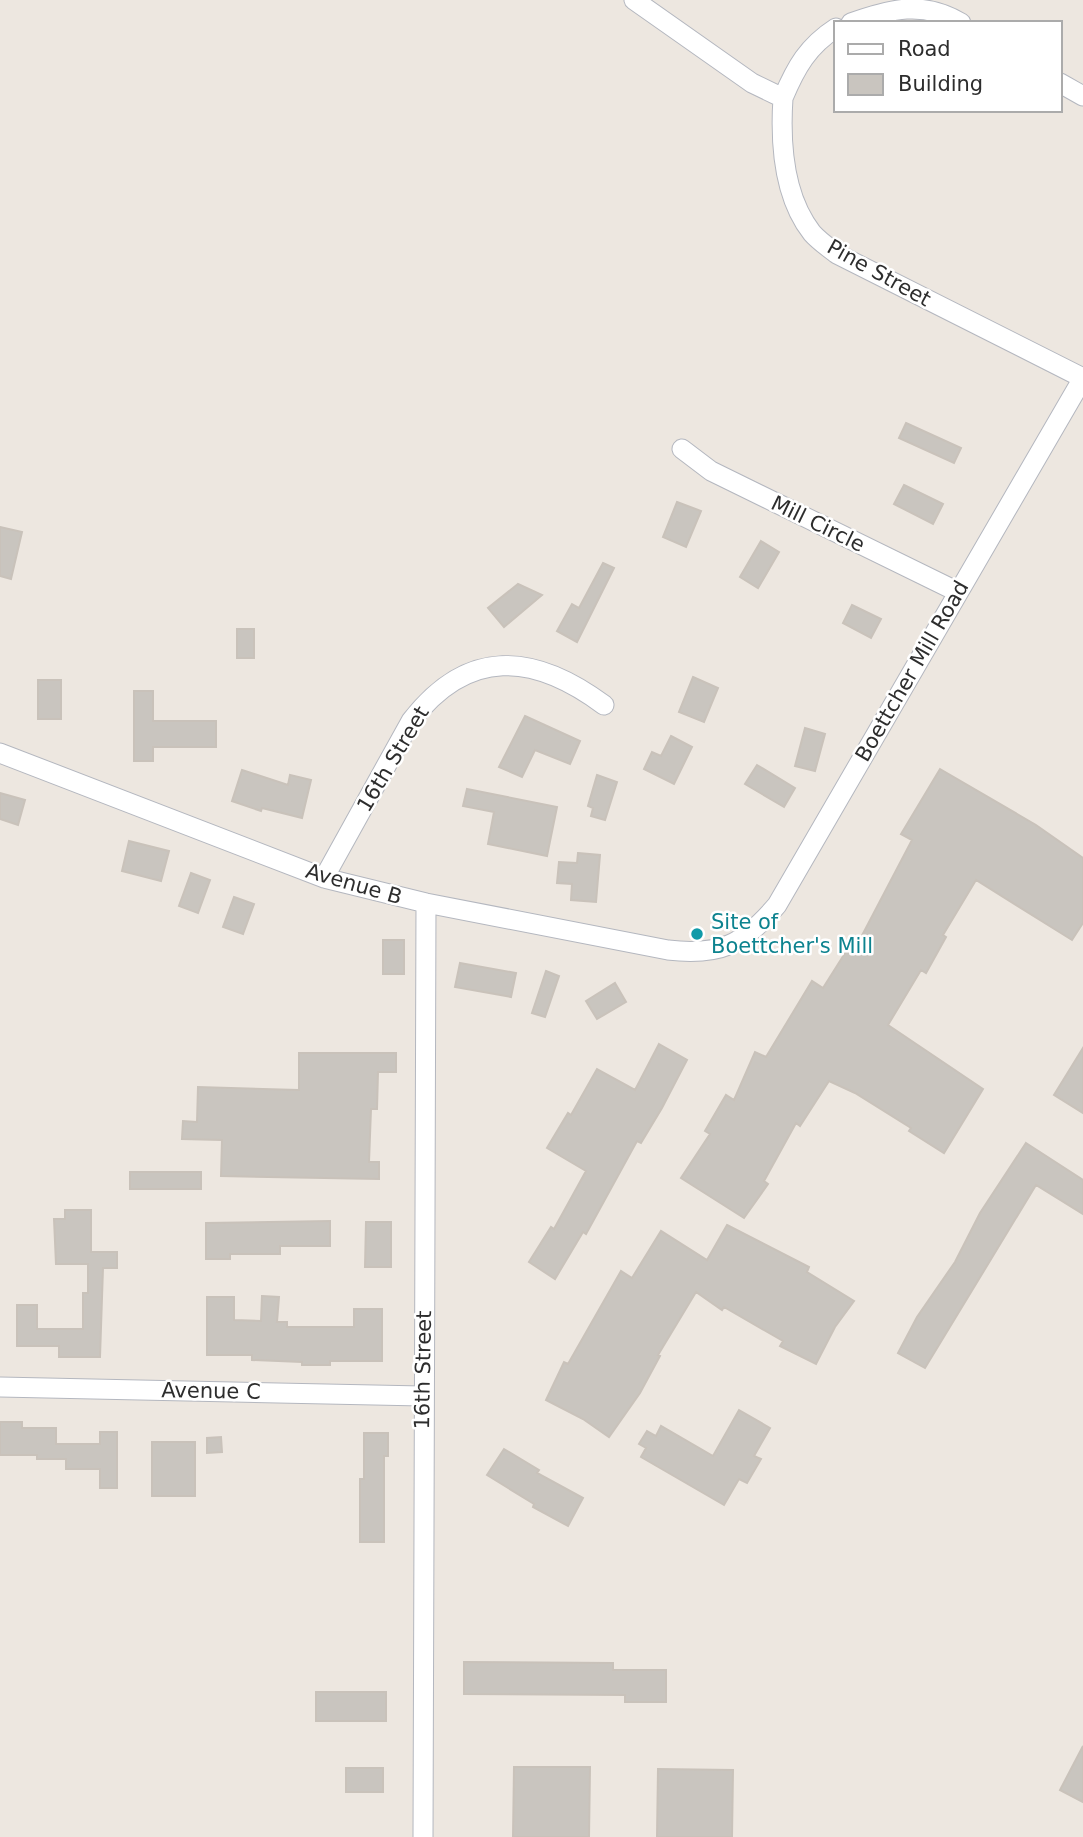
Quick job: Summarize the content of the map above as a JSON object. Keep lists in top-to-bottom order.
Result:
{
  "streets": {
    "street": [
      "Pine Street",
      "Mill Circle",
      "Boettcher Mill Road",
      "16th Street",
      "Avenue B",
      "Avenue C"
    ]
  },
  "crossings": [
    ["Pine Street", "Boettcher Mill Road"],
    ["Mill Circle", "Boettcher Mill Road"],
    ["Boettcher Mill Road", "Avenue B"],
    ["16th Street", "Avenue B"],
    ["16th Street", "Avenue C"]
  ],
  "places": ["Site of Boettcher's Mill"],
  "legend": ["Road", "Building"]
}
